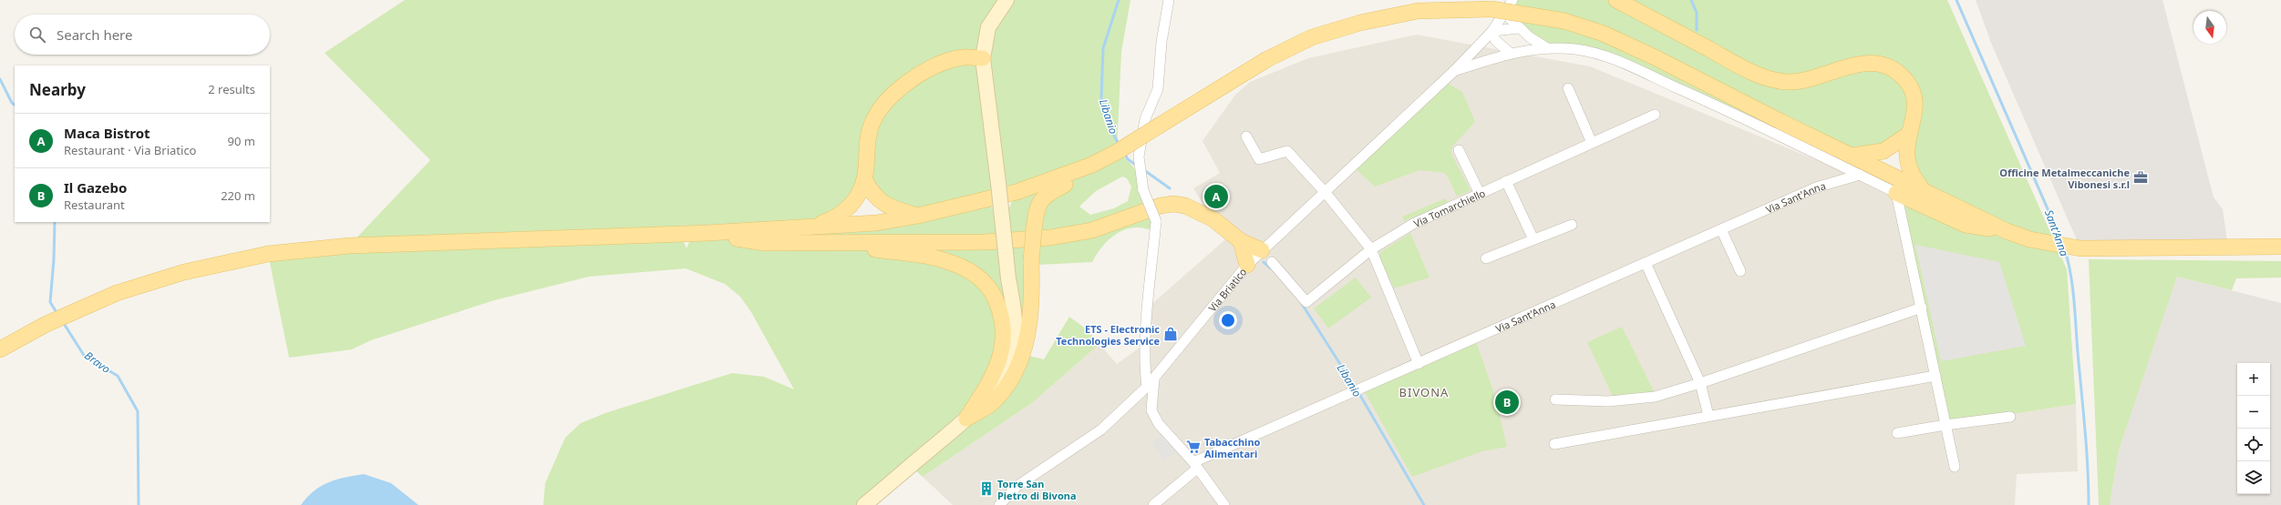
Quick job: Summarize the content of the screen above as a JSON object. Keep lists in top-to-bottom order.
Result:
{
  "streets": {
    "street": ["Via Sant'Anna", "Via Tomarchiello", "Via Briatico"]
  },
  "crossings": [
    ["Via Tomarchiello", "Via Briatico"]
  ],
  "districts": ["BIVONA"],
  "water": ["Libanio", "Sant'Anna", "Bravo"],
  "places": {
    "office": ["Officine Metalmeccaniche Vibonesi s.r.l"],
    "shop": ["ETS - Electronic Technologies Service"],
    "supermarket": ["Tabacchino Alimentari"],
    "building": ["Torre San Pietro di Bivona"]
  },
  "north": "bottom",
  "page": {
    "search": "Search here",
    "heading": ["Nearby", "2 results"],
    "list": [
      {
        "mark": "A",
        "name": "Maca Bistrot",
        "note": "Restaurant · Via Briatico",
        "value": "90 m"
      },
      {
        "mark": "B",
        "name": "Il Gazebo",
        "note": "Restaurant",
        "value": "220 m"
      }
    ],
    "pins": ["A", "B"],
    "map_buttons": ["+", "−"]
  }
}
